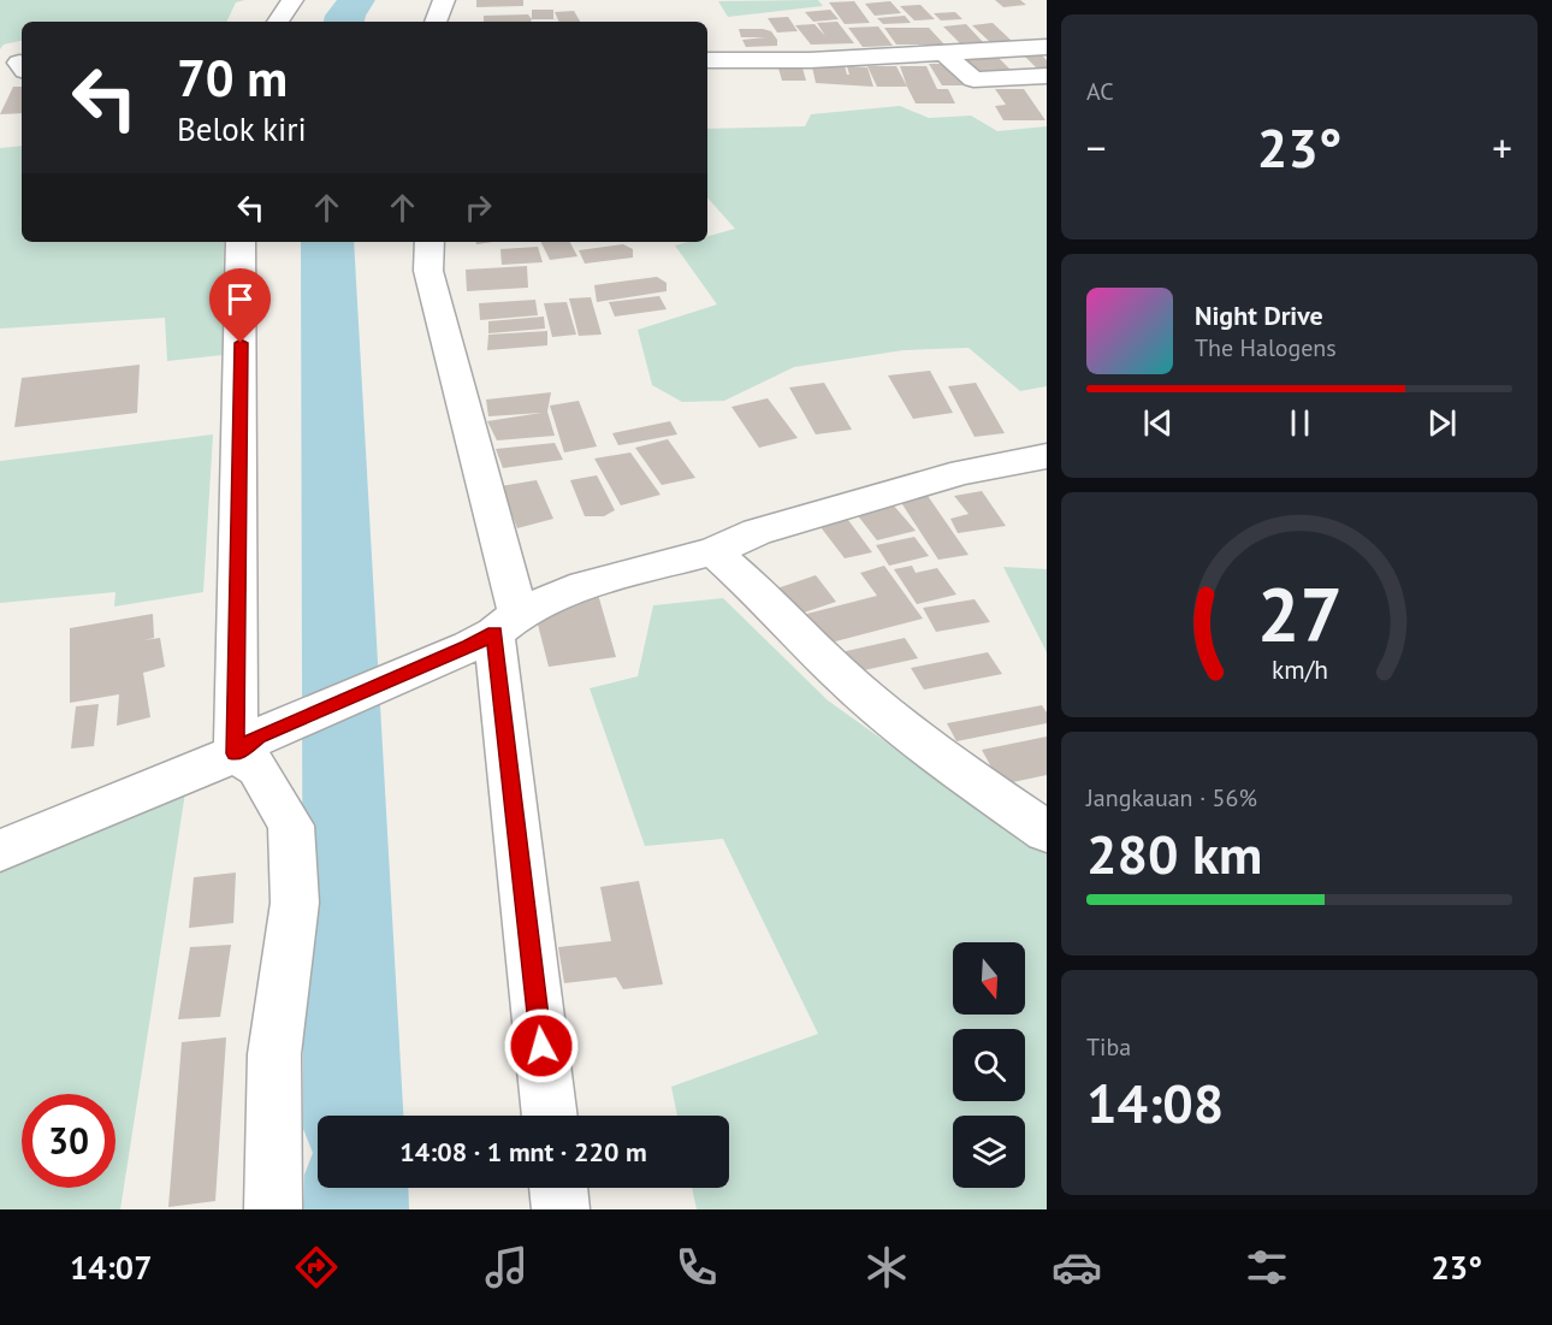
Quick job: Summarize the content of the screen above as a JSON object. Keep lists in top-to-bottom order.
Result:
{
  "north": "bottom",
  "page": {
    "tile": [
      "AC",
      ["Jangkauan · 56%", "280 km"],
      ["Tiba", "14:08"]
    ],
    "turn": ["70 m", "Belok kiri"],
    "heat": ["−", "23°", "+"],
    "song": ["Night Drive", "The Halogens"],
    "limit": "30",
    "trip": "14:08 · 1 mnt · 220 m",
    "tabs": ["14:07", "23°"],
    "gauge": ["27", "km/h"]
  }
}
